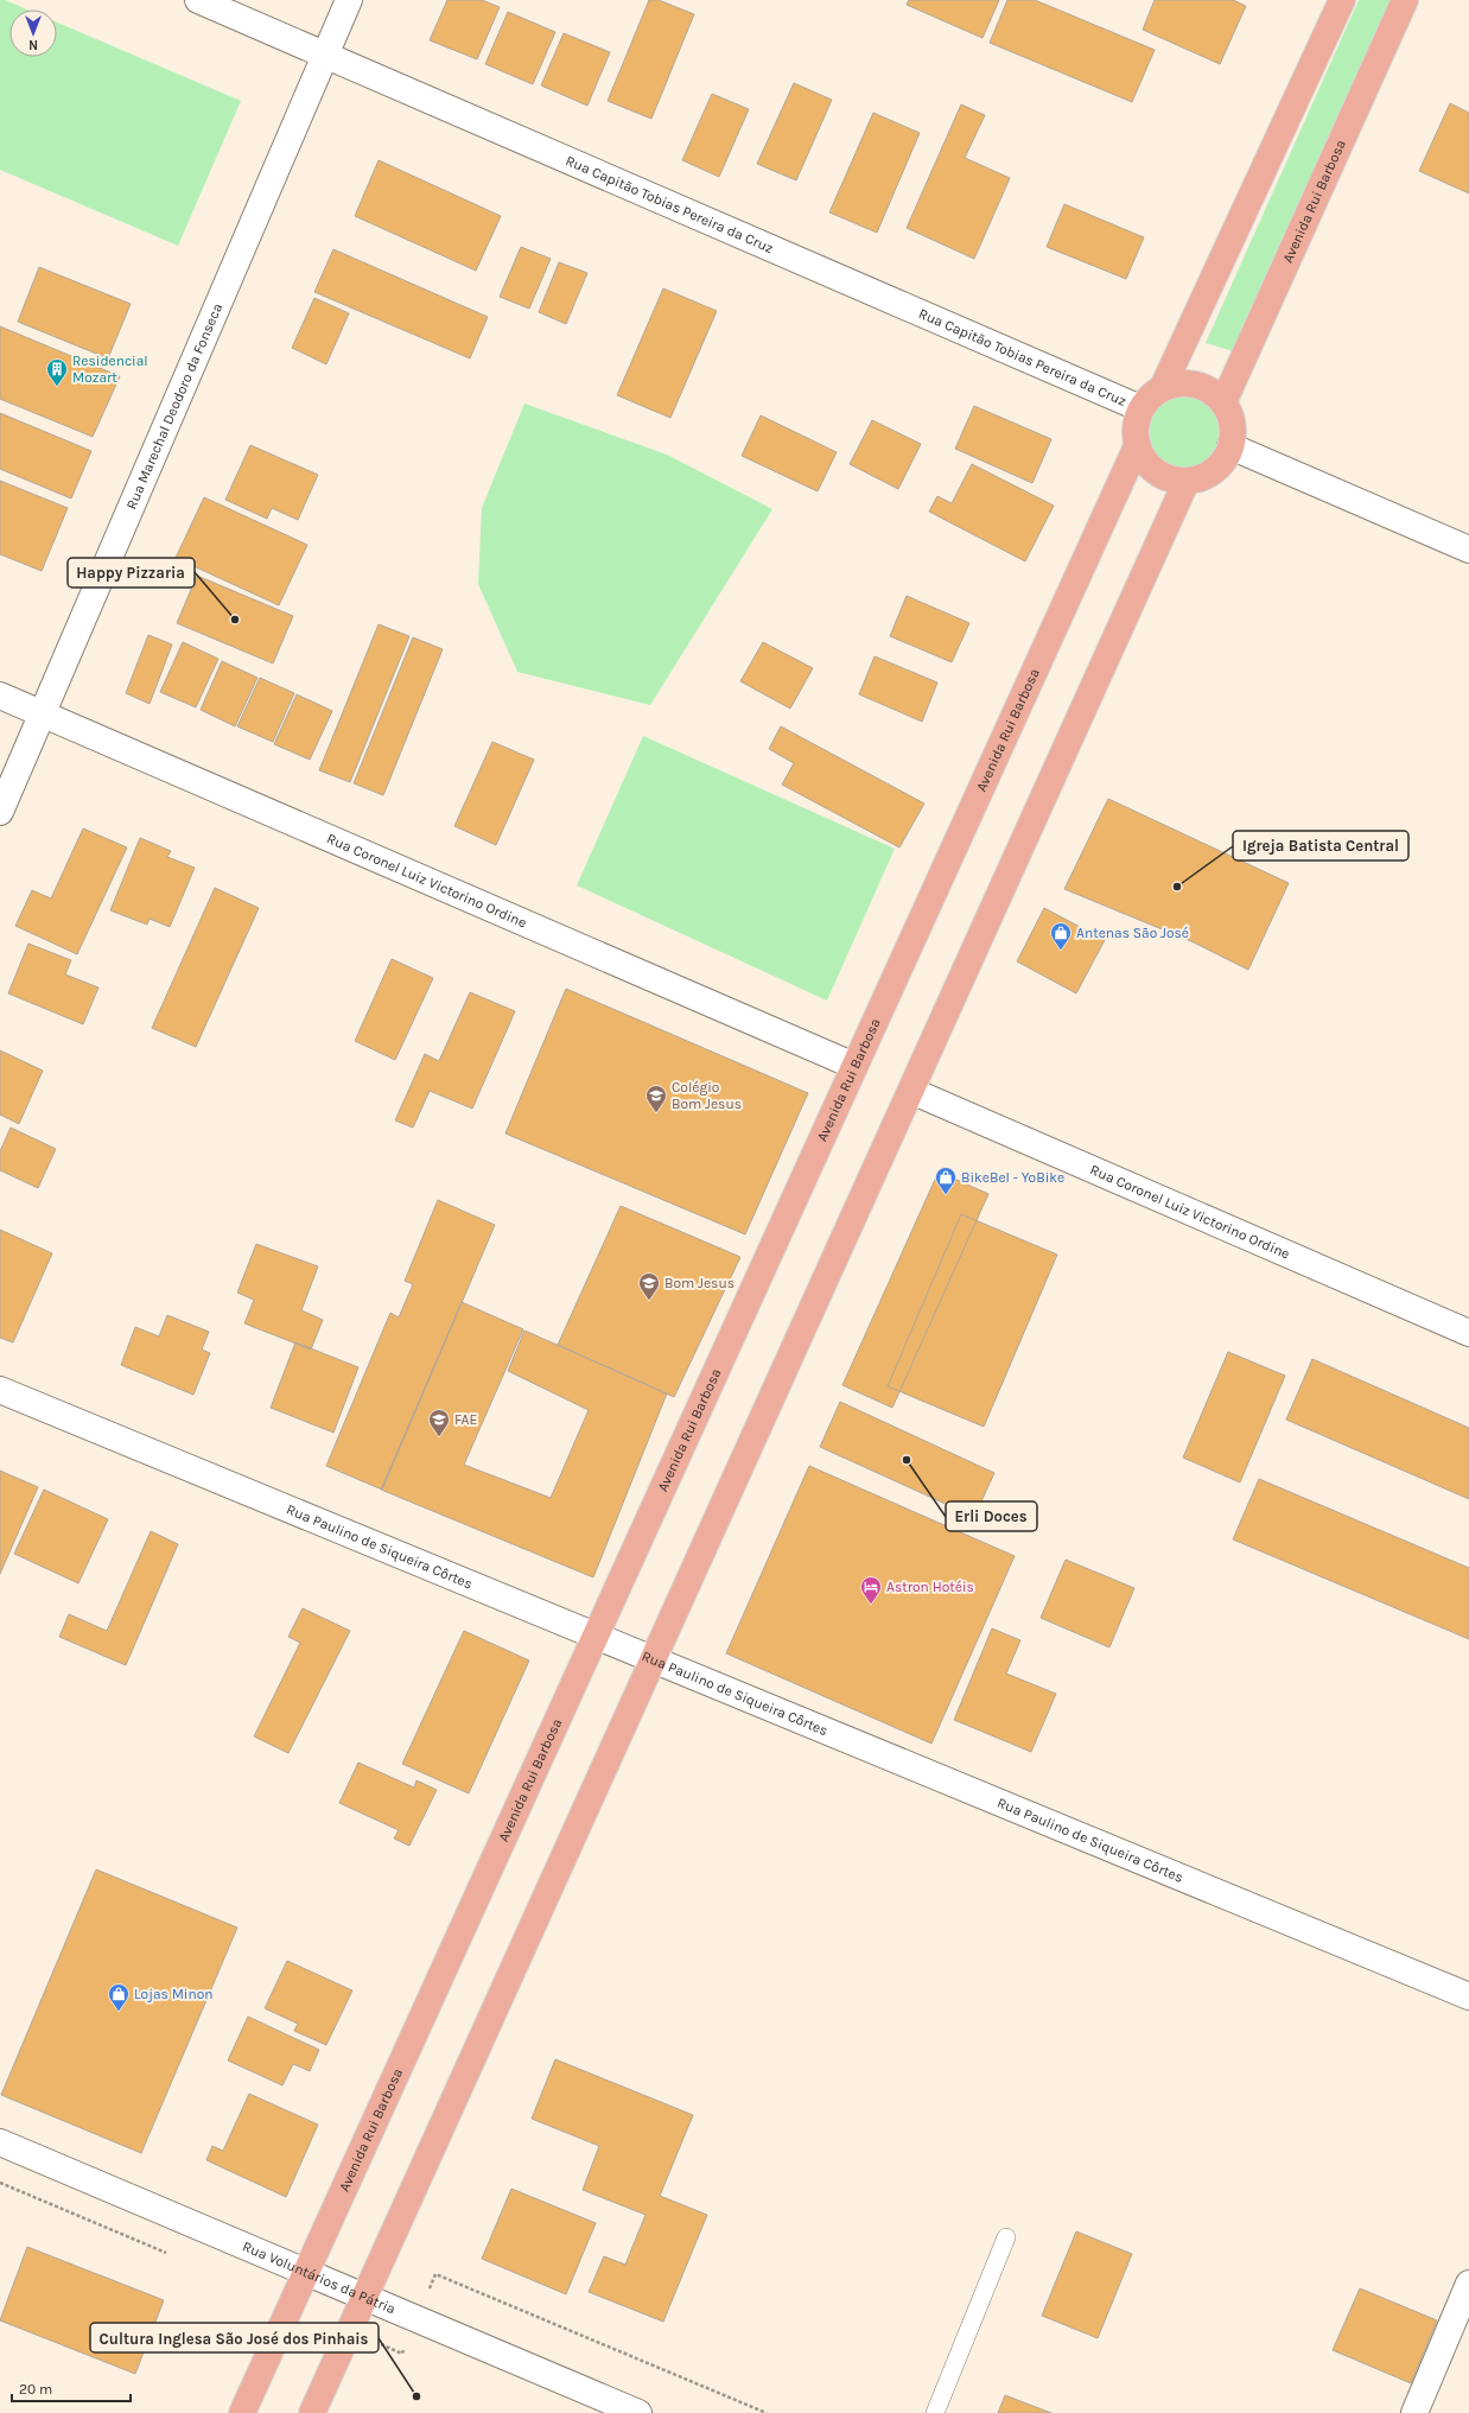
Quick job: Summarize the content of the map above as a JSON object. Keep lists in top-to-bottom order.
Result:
{
  "streets": {
    "main road": ["Avenida Rui Barbosa"],
    "street": [
      "Rua Capitão Tobias Pereira da Cruz",
      "Rua Marechal Deodoro da Fonseca",
      "Rua Coronel Luiz Victorino Ordine",
      "Rua Paulino de Siqueira Côrtes",
      "Rua Voluntários da Pátria"
    ]
  },
  "crossings": [
    ["Avenida Rui Barbosa", "Rua Capitão Tobias Pereira da Cruz"],
    ["Avenida Rui Barbosa", "Rua Coronel Luiz Victorino Ordine"],
    ["Avenida Rui Barbosa", "Rua Paulino de Siqueira Côrtes"],
    ["Avenida Rui Barbosa", "Rua Voluntários da Pátria"],
    ["Rua Capitão Tobias Pereira da Cruz", "Rua Marechal Deodoro da Fonseca"],
    ["Rua Marechal Deodoro da Fonseca", "Rua Coronel Luiz Victorino Ordine"]
  ],
  "places": {
    "building": ["Residencial Mozart"],
    "other": [
      "Happy Pizzaria",
      "Igreja Batista Central",
      "Erli Doces",
      "Cultura Inglesa São José dos Pinhais"
    ],
    "shop": ["Antenas São José", "BikeBel - YoBike", "Lojas Minon"],
    "school or university": ["Colégio Bom Jesus", "Bom Jesus", "FAE"],
    "hotel": ["Astron Hotéis"]
  },
  "scale_bar": "20 m",
  "north": "bottom"
}
